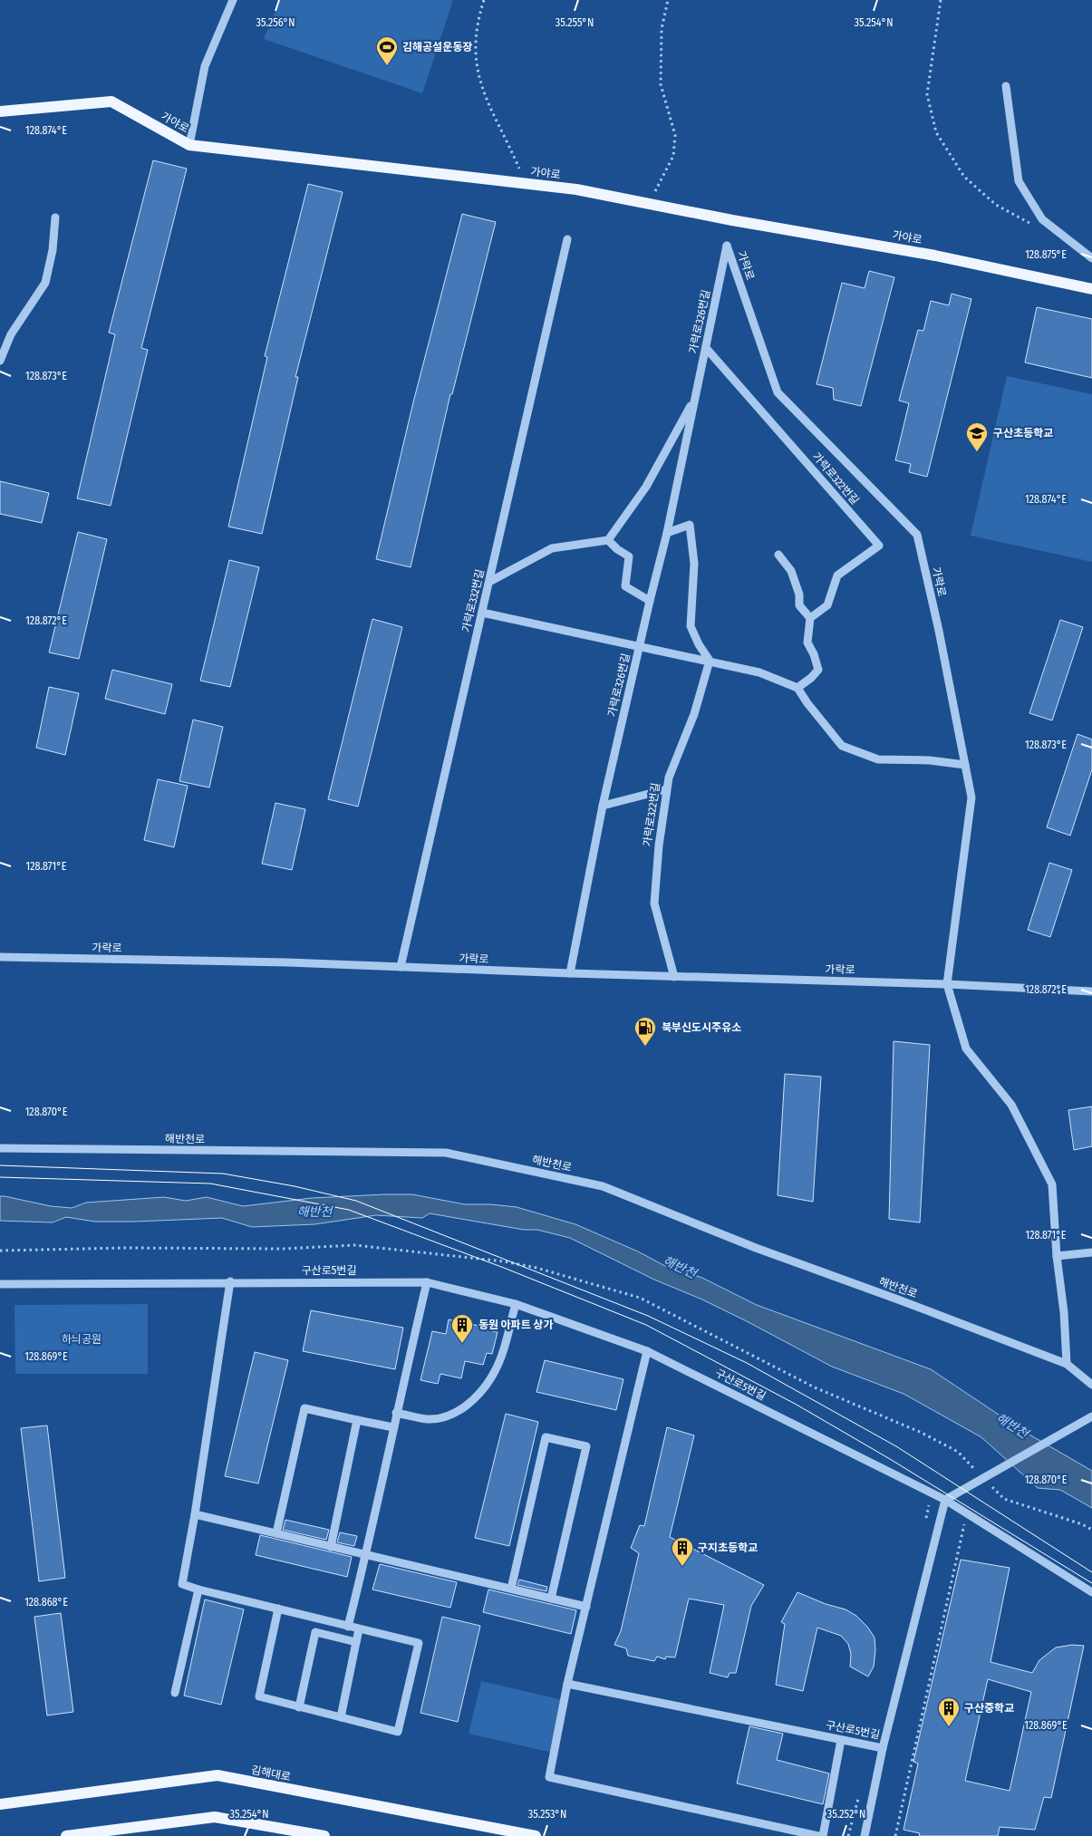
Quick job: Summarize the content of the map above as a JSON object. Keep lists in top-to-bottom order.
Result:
{
  "streets": {
    "main road": ["가야로", "김해대로"],
    "street": [
      "가락로",
      "가락로326번길",
      "가락로322번길",
      "가락로332번길",
      "해반천로",
      "구산로5번길"
    ]
  },
  "crossings": [
    ["가락로", "가락로326번길"],
    ["가락로", "가락로322번길"],
    ["가락로", "가락로332번길"],
    ["가락로326번길", "가락로322번길"]
  ],
  "water": ["해반천"],
  "parks": ["하늬공원"],
  "places": {
    "sports": ["김해공설운동장"],
    "school or university": ["구산초등학교"],
    "fuel station": ["북부신도시주유소"],
    "building": ["동원 아파트 상가", "구지초등학교", "구산중학교"]
  },
  "coordinates": [
    "35.256°N",
    "35.255°N",
    "35.254°N",
    "128.874°E",
    "128.875°E",
    "128.873°E",
    "128.872°E",
    "128.871°E",
    "128.870°E",
    "128.869°E",
    "128.868°E",
    "35.253°N",
    "35.252°N"
  ]
}
